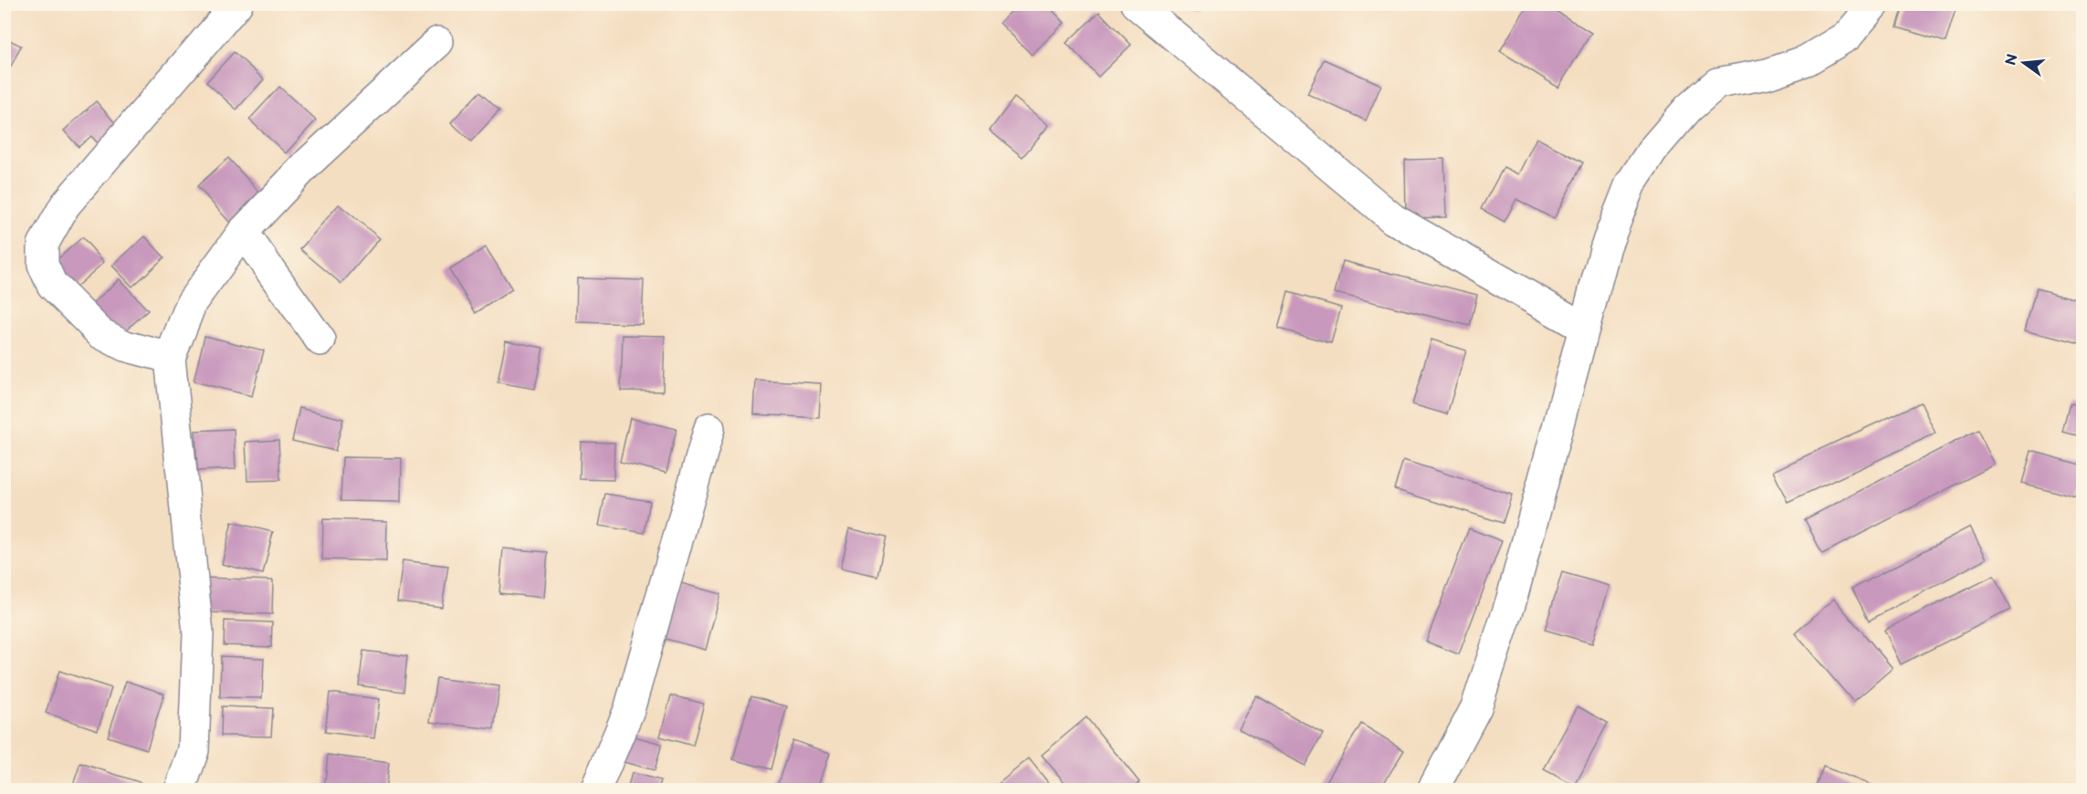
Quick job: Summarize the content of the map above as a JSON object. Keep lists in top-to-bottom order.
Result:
{
  "north": "left"
}
